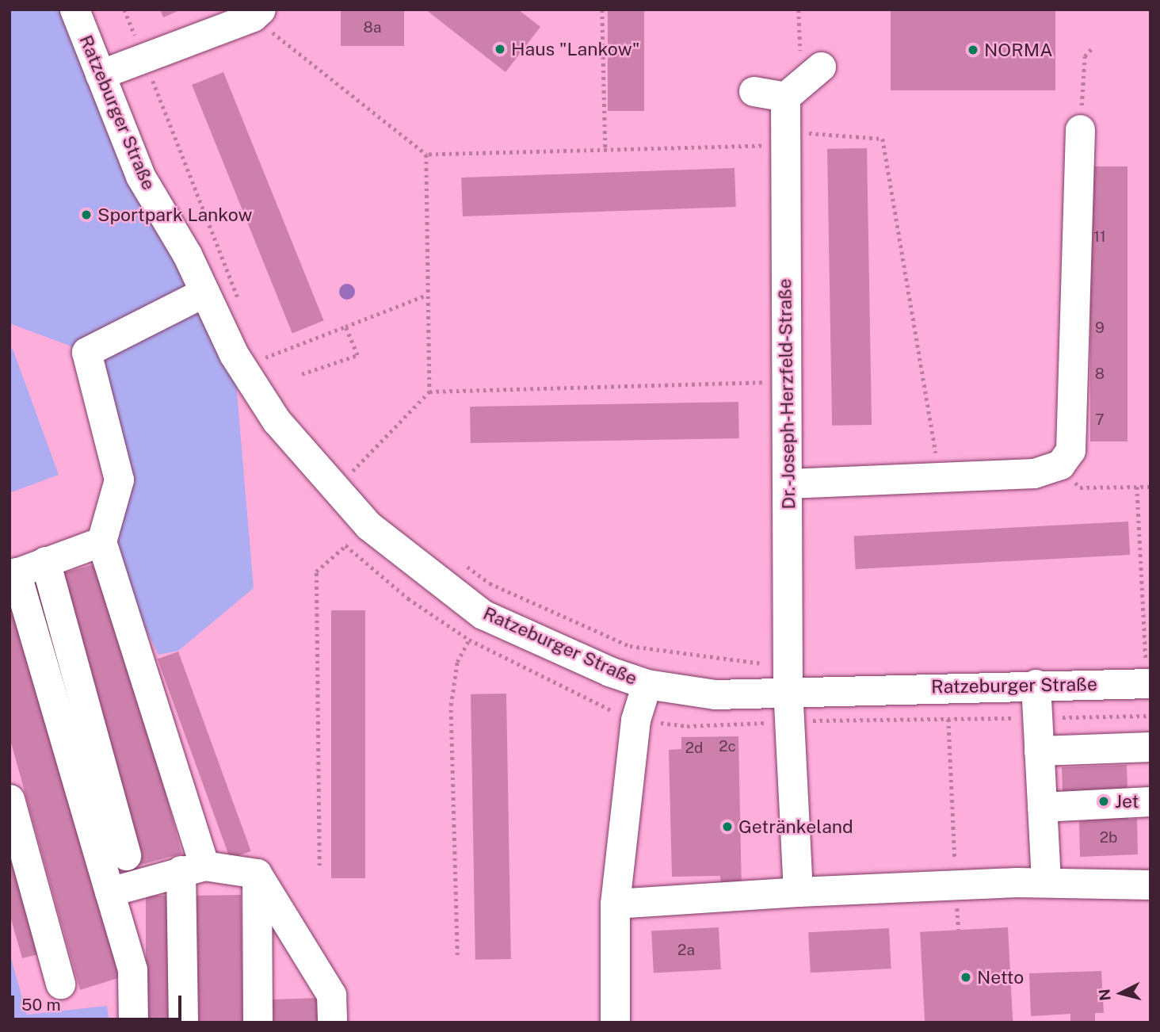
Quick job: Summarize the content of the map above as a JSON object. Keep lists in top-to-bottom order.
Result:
{
  "streets": {
    "street": ["Ratzeburger Straße", "Dr.-Joseph-Herzfeld-Straße"]
  },
  "crossings": [
    ["Ratzeburger Straße", "Dr.-Joseph-Herzfeld-Straße"]
  ],
  "places": [
    "Haus \"Lankow\"",
    "NORMA",
    "Sportpark Lankow",
    "Jet",
    "Getränkeland",
    "Netto"
  ],
  "house_numbers": [
    "8a",
    "11",
    "9",
    "8",
    "7",
    "2c",
    "2d",
    "2b",
    "2a"
  ],
  "scale_bar": "50 m",
  "north": "left"
}
